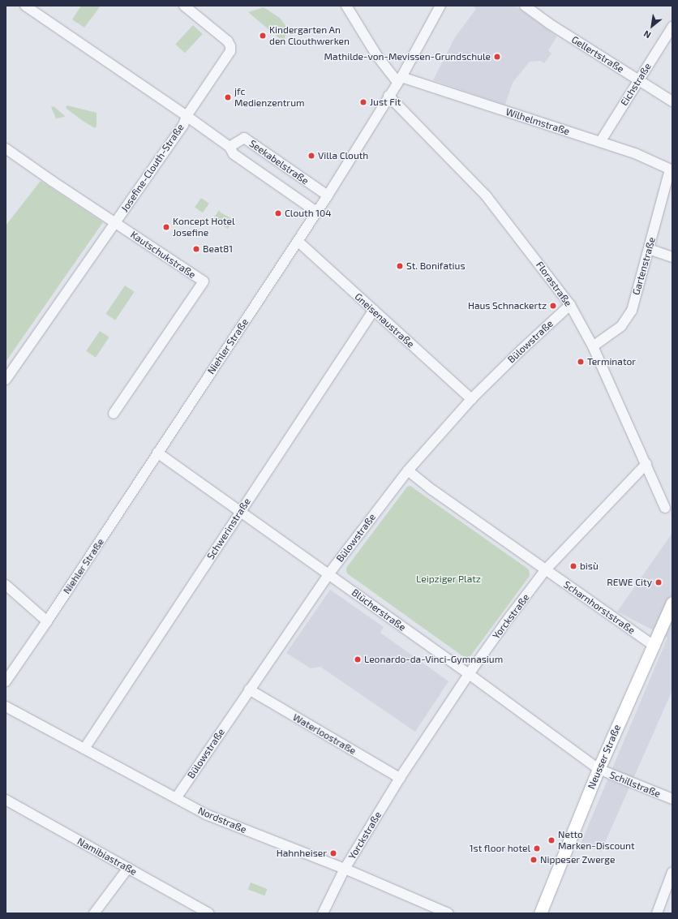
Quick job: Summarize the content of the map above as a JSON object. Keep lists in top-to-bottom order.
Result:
{
  "streets": {
    "main road": ["Neusser Straße"],
    "street": [
      "Gellertstraße",
      "Eichstraße",
      "Wilhelmstraße",
      "Seekabelstraße",
      "Josefine-Clouth-Straße",
      "Kautschukstraße",
      "Gartenstraße",
      "Florastraße",
      "Gneisenaustraße",
      "Bülowstraße",
      "Niehler Straße",
      "Schwerinstraße",
      "Scharnhorststraße",
      "Blücherstraße",
      "Yorckstraße",
      "Waterloostraße",
      "Schillstraße",
      "Nordstraße",
      "Namibiastraße"
    ]
  },
  "crossings": [
    ["Gellertstraße", "Eichstraße"],
    ["Eichstraße", "Wilhelmstraße"],
    ["Wilhelmstraße", "Gartenstraße"],
    ["Wilhelmstraße", "Niehler Straße"],
    ["Seekabelstraße", "Josefine-Clouth-Straße"],
    ["Seekabelstraße", "Niehler Straße"],
    ["Josefine-Clouth-Straße", "Kautschukstraße"],
    ["Gartenstraße", "Florastraße"],
    ["Florastraße", "Bülowstraße"],
    ["Florastraße", "Niehler Straße"],
    ["Florastraße", "Yorckstraße"],
    ["Gneisenaustraße", "Bülowstraße"],
    ["Gneisenaustraße", "Niehler Straße"],
    ["Gneisenaustraße", "Schwerinstraße"],
    ["Bülowstraße", "Blücherstraße"],
    ["Bülowstraße", "Waterloostraße"],
    ["Bülowstraße", "Nordstraße"],
    ["Niehler Straße", "Blücherstraße"],
    ["Schwerinstraße", "Blücherstraße"],
    ["Schwerinstraße", "Nordstraße"],
    ["Scharnhorststraße", "Yorckstraße"],
    ["Scharnhorststraße", "Neusser Straße"],
    ["Blücherstraße", "Yorckstraße"],
    ["Blücherstraße", "Neusser Straße"],
    ["Blücherstraße", "Schillstraße"],
    ["Yorckstraße", "Waterloostraße"],
    ["Yorckstraße", "Nordstraße"],
    ["Neusser Straße", "Schillstraße"]
  ],
  "parks": ["Leipziger Platz"],
  "places": [
    "Kindergarten An den Clouthwerken",
    "Mathilde-von-Mevissen-Grundschule",
    "jfc Medienzentrum",
    "Just Fit",
    "Villa Clouth",
    "Clouth 104",
    "Koncept Hotel Josefine",
    "Beat81",
    "St. Bonifatius",
    "Haus Schnackertz",
    "Terminator",
    "bisù",
    "REWE City",
    "Leonardo-da-Vinci-Gymnasium",
    "Netto Marken-Discount",
    "1st floor hotel",
    "Hahnheiser",
    "Nippeser Zwerge"
  ],
  "north": "bottom left"
}
